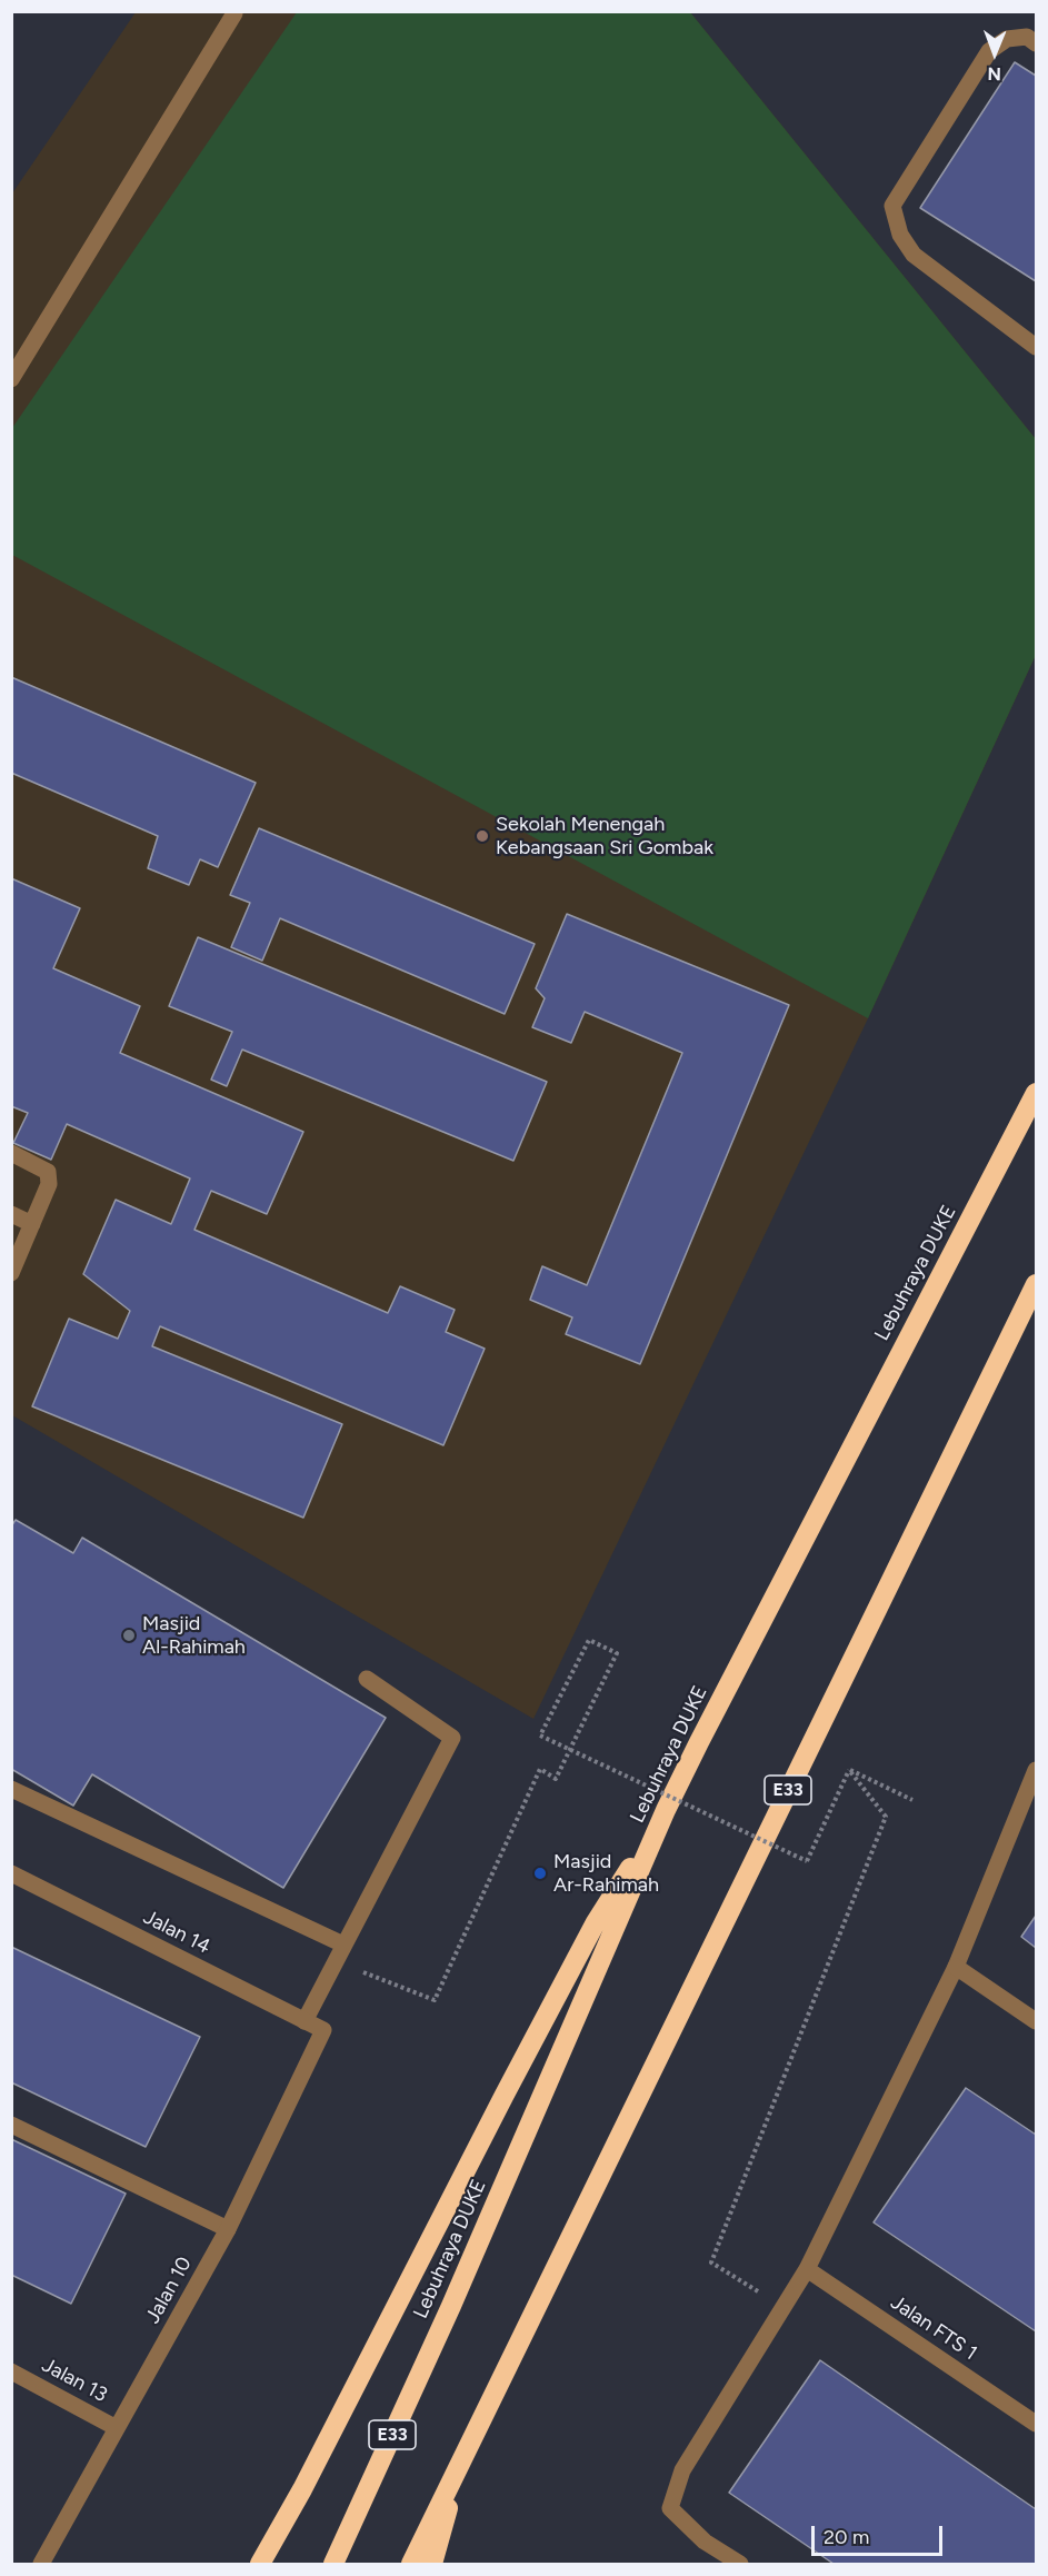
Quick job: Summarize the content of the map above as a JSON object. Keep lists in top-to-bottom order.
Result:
{
  "streets": {
    "highway": ["Lebuhraya DUKE", "E33"],
    "street": [
      "Jalan 14",
      "Jalan 10",
      "Jalan FTS 1",
      "Jalan 13"
    ]
  },
  "crossings": [
    ["Jalan 14", "Jalan 10"],
    ["Jalan 10", "Jalan 13"]
  ],
  "places": ["Sekolah Menengah Kebangsaan Sri Gombak", "Masjid Al-Rahimah", "Masjid Ar-Rahimah"],
  "scale_bar": "20 m",
  "north": "bottom"
}
